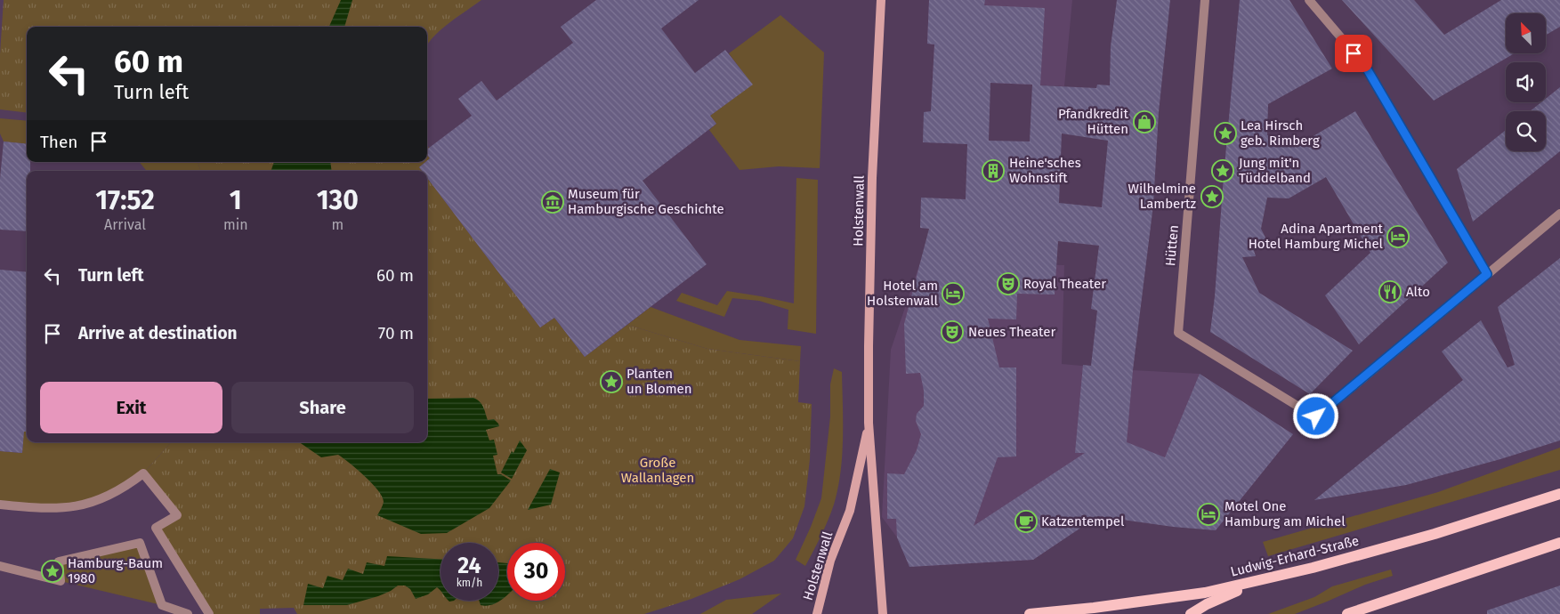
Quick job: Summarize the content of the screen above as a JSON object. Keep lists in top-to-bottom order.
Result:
{
  "streets": {
    "main road": ["Holstenwall", "Ludwig-Erhard-Straße"],
    "street": ["Hütten"]
  },
  "parks": ["Große Wallanlagen"],
  "places": {
    "shop": ["Pfandkredit Hütten"],
    "place": [
      "Lea Hirsch geb. Rimberg",
      "Jung mit'n Tüddelband",
      "Wilhelmine Lambertz",
      "Planten un Blomen",
      "Hamburg-Baum 1980"
    ],
    "building": ["Heine'sches Wohnstift"],
    "museum": ["Museum für Hamburgische Geschichte"],
    "hotel": ["Adina Apartment Hotel Hamburg Michel", "Hotel am Holstenwall", "Motel One Hamburg am Michel"],
    "theatre": ["Royal Theater", "Neues Theater"],
    "restaurant": ["Alto"],
    "cafe": ["Katzentempel"]
  },
  "north": "top left",
  "page": {
    "turn": ["60 m", "Turn left"],
    "then": "Then",
    "eta": [
      "17:52",
      "Arrival",
      "1",
      "min",
      "130",
      "m"
    ],
    "list": [
      {
        "name": "Turn left",
        "value": "60 m"
      },
      {
        "name": "Arrive at destination",
        "value": "70 m"
      }
    ],
    "buttons": ["Exit", "Share"],
    "speed": "24 km/h",
    "limit": "30"
  }
}
